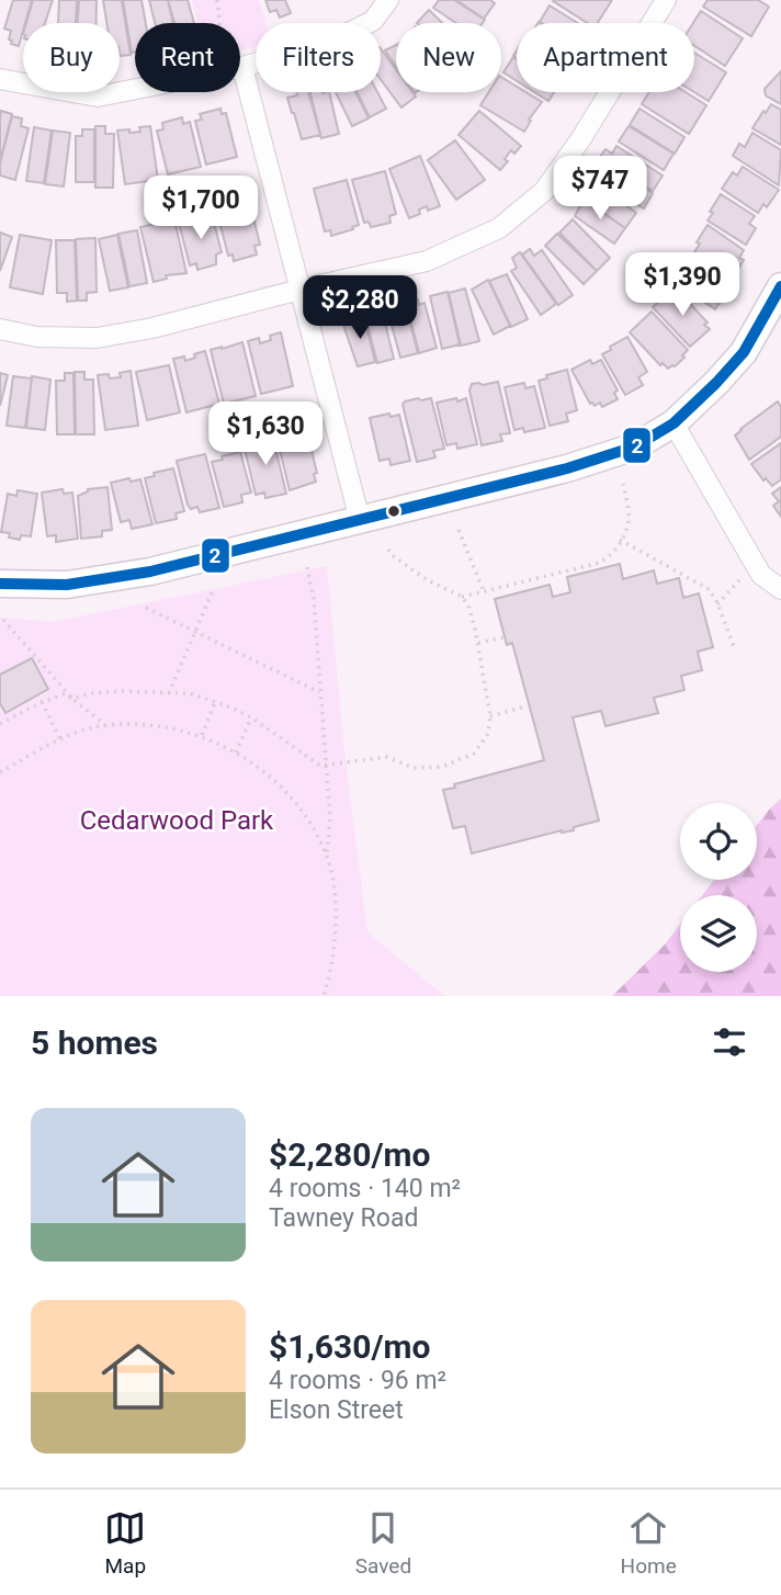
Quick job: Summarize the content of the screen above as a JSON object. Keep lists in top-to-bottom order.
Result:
{
  "parks": ["Cedarwood Park"],
  "lines": ["transit line 2"],
  "page": {
    "chip": [
      "Buy",
      "Rent",
      "Filters",
      "New",
      "Apartment"
    ],
    "price": [
      "$747",
      "$1,700",
      "$1,390",
      "$2,280",
      "$1,630"
    ],
    "heading": "5 homes",
    "list": [
      {
        "name": "$2,280/mo",
        "note": "4 rooms · 140 m² · Tawney Road"
      },
      {
        "name": "$1,630/mo",
        "note": "4 rooms · 96 m² · Elson Street"
      }
    ],
    "tabs": ["Map", "Saved", "Home"]
  }
}
